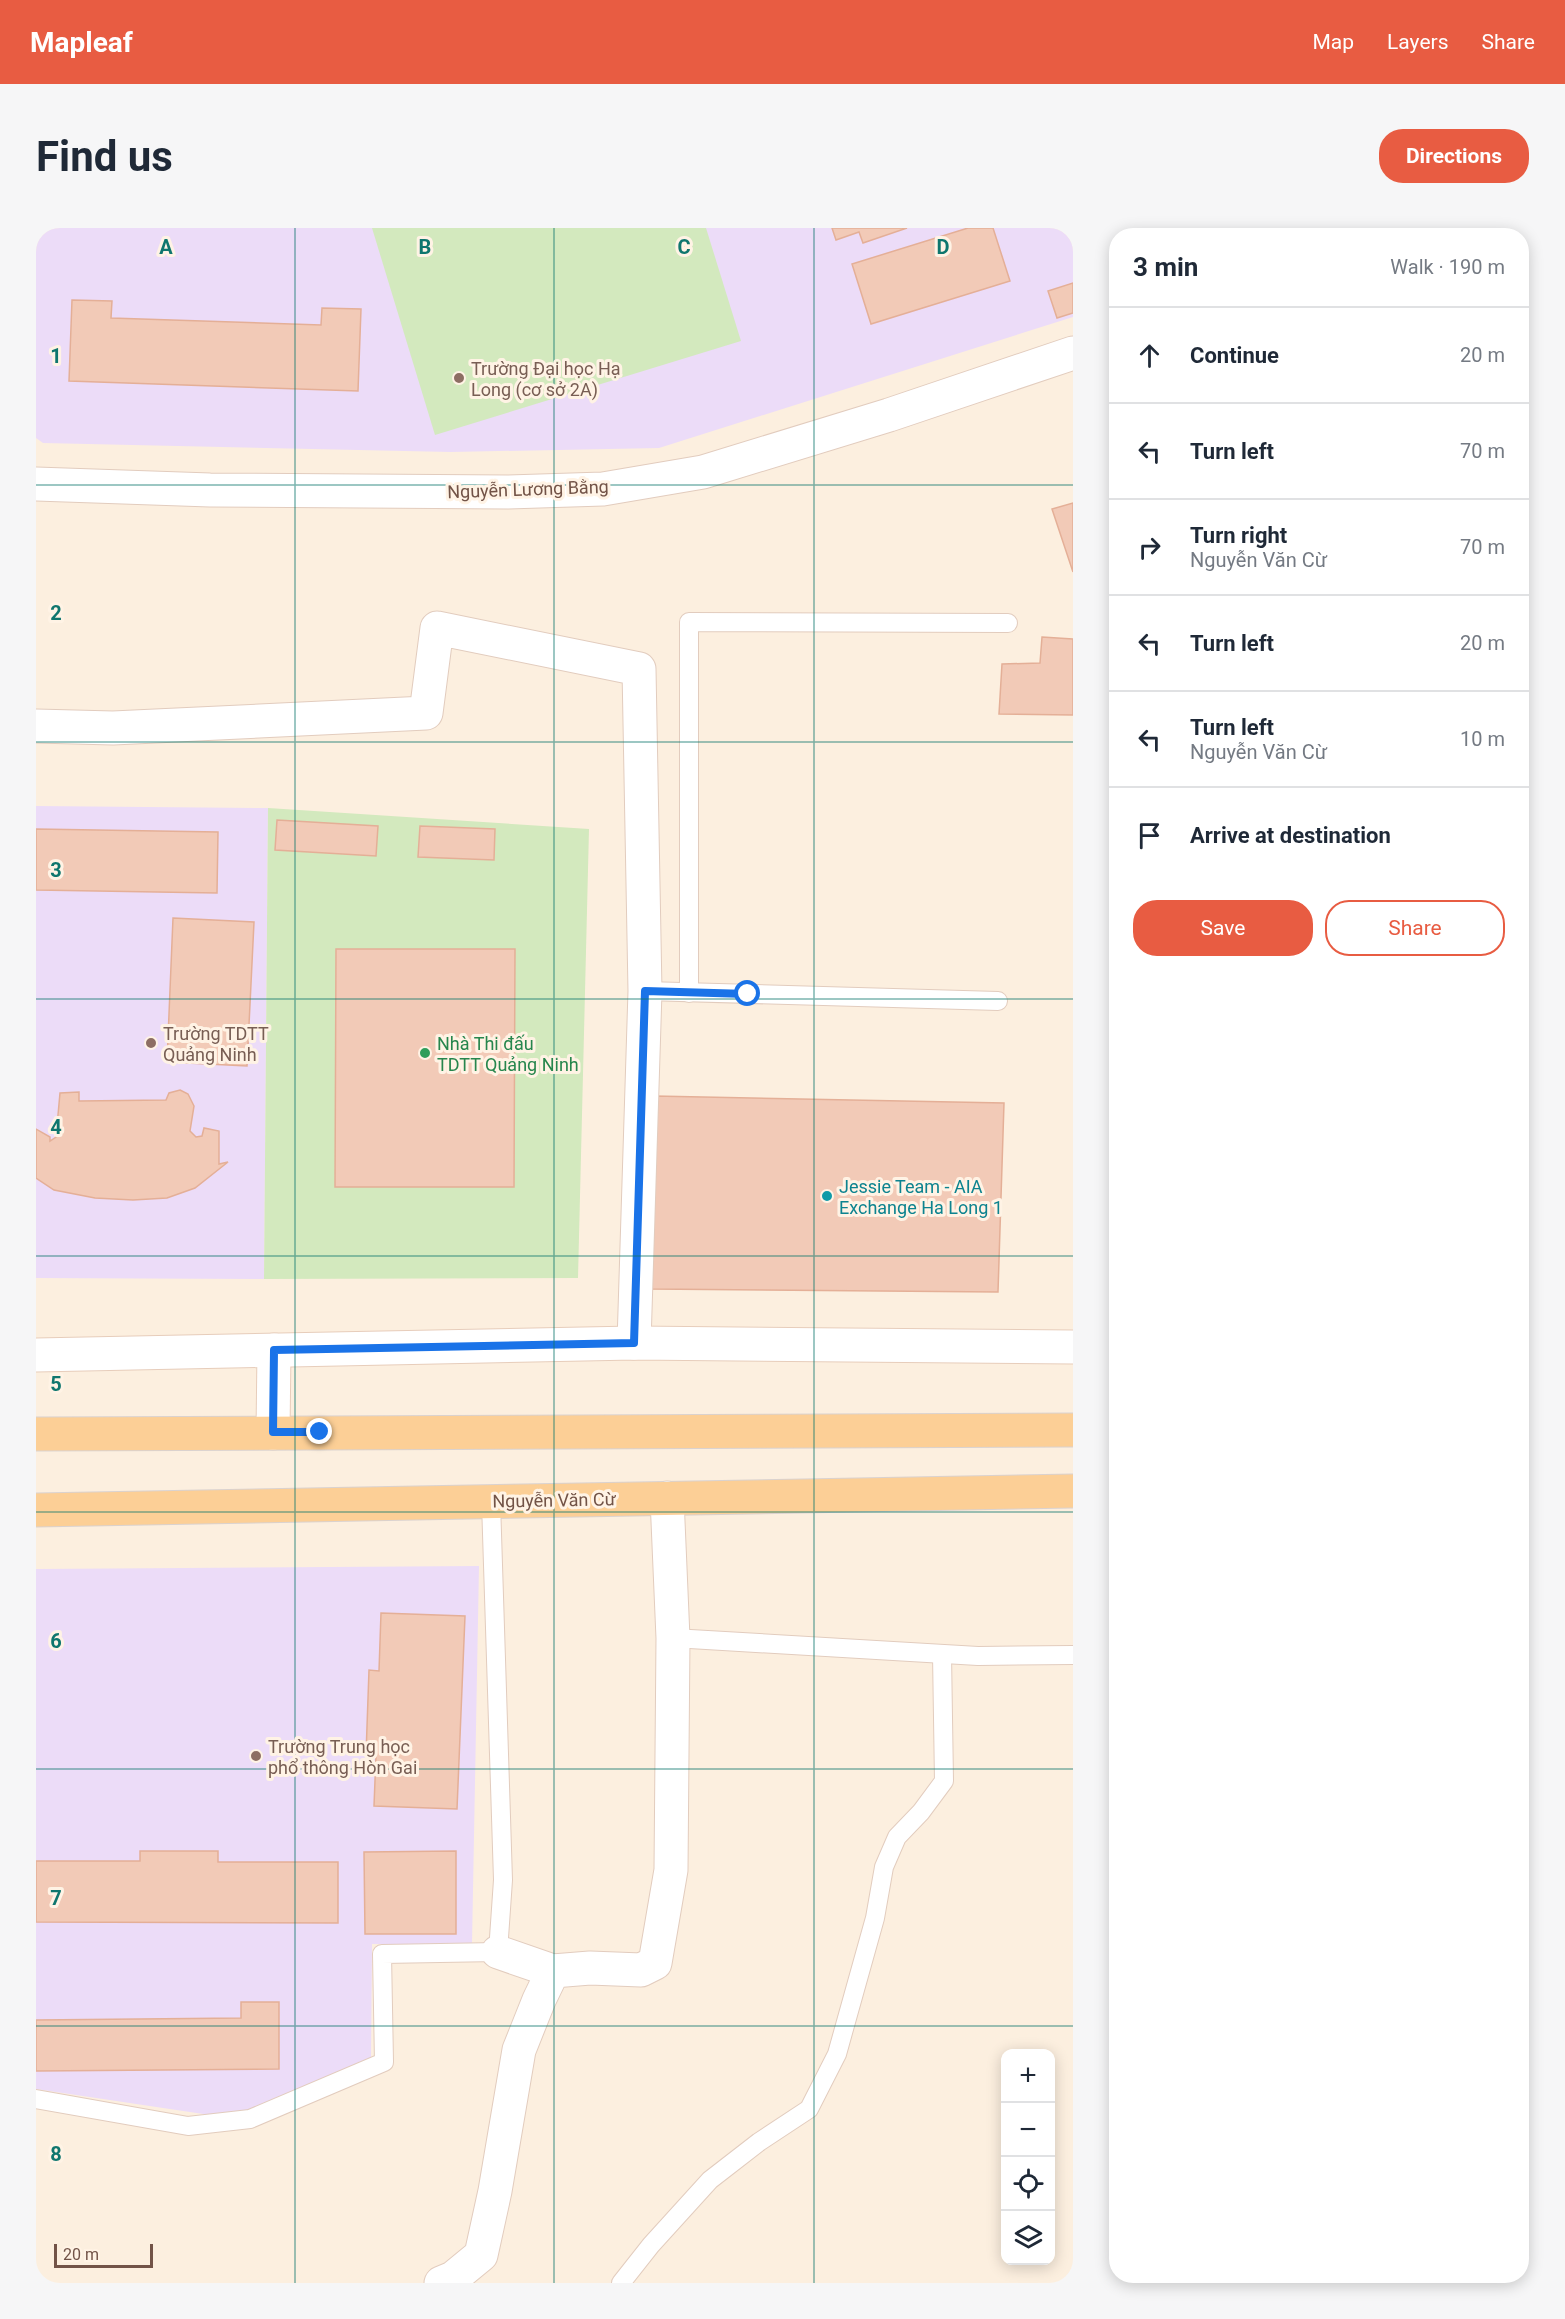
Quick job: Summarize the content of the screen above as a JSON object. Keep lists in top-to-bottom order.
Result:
{
  "streets": {
    "main road": ["Nguyễn Văn Cừ"],
    "street": ["Nguyễn Lương Bằng"]
  },
  "places": [
    "Trường Đại học Hạ Long (cơ sở 2A)",
    "Trường TDTT Quảng Ninh",
    "Nhà Thi đấu TDTT Quảng Ninh",
    "Jessie Team - AIA Exchange Ha Long 1",
    "Trường Trung học phổ thông Hòn Gai"
  ],
  "scale_bar": "20 m",
  "page": {
    "header": "Mapleaf",
    "nav": ["Map", "Layers", "Share"],
    "buttons": [
      "Directions",
      ["Save", "Share"]
    ],
    "title": "Find us",
    "heading": ["3 min", "Walk · 190 m"],
    "list": [
      ["Continue", "20 m"],
      ["Turn left", "70 m"],
      ["Turn right", "Nguyễn Văn Cừ", "70 m"],
      ["Turn left", "20 m"],
      ["Turn left", "Nguyễn Văn Cừ", "10 m"],
      "Arrive at destination"
    ],
    "map_buttons": ["+", "−"],
    "scale": "20 m"
  },
  "grid": {
    "columns": [
      "A",
      "B",
      "C",
      "D"
    ],
    "rows": [
      "1",
      "2",
      "3",
      "4",
      "5",
      "6",
      "7",
      "8"
    ]
  }
}
